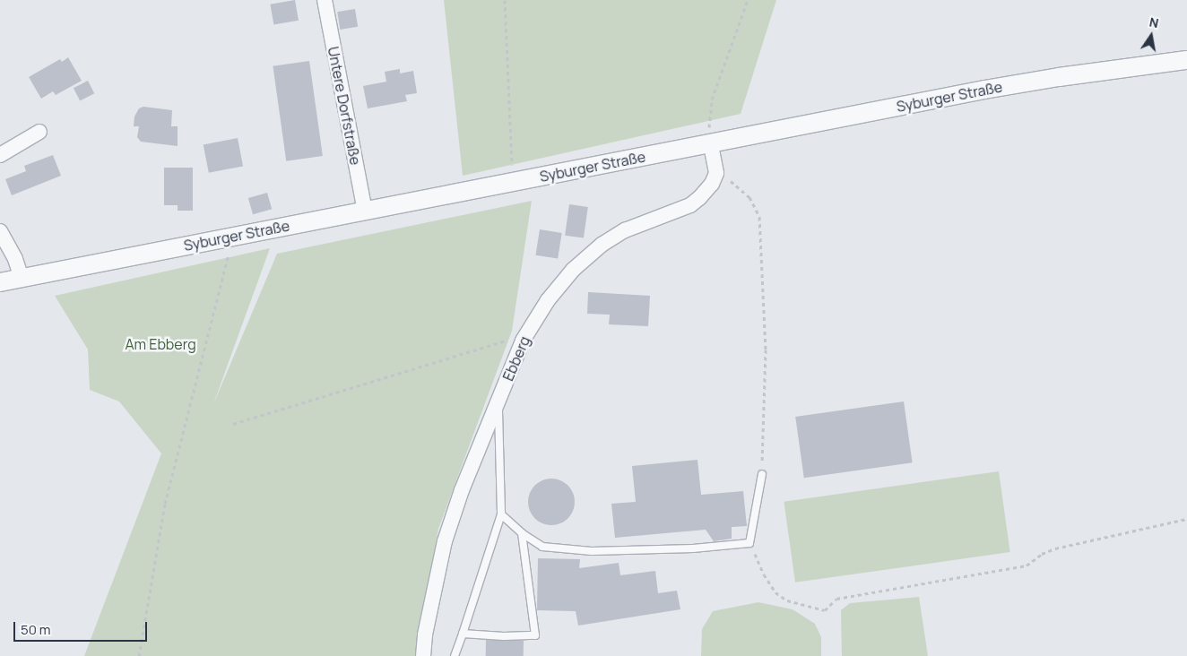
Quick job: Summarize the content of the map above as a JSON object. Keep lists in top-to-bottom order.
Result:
{
  "streets": {
    "street": ["Syburger Straße", "Untere Dorfstraße", "Ebberg"]
  },
  "crossings": [
    ["Syburger Straße", "Untere Dorfstraße"]
  ],
  "parks": ["Am Ebberg"],
  "scale_bar": "50 m",
  "north": "top"
}
